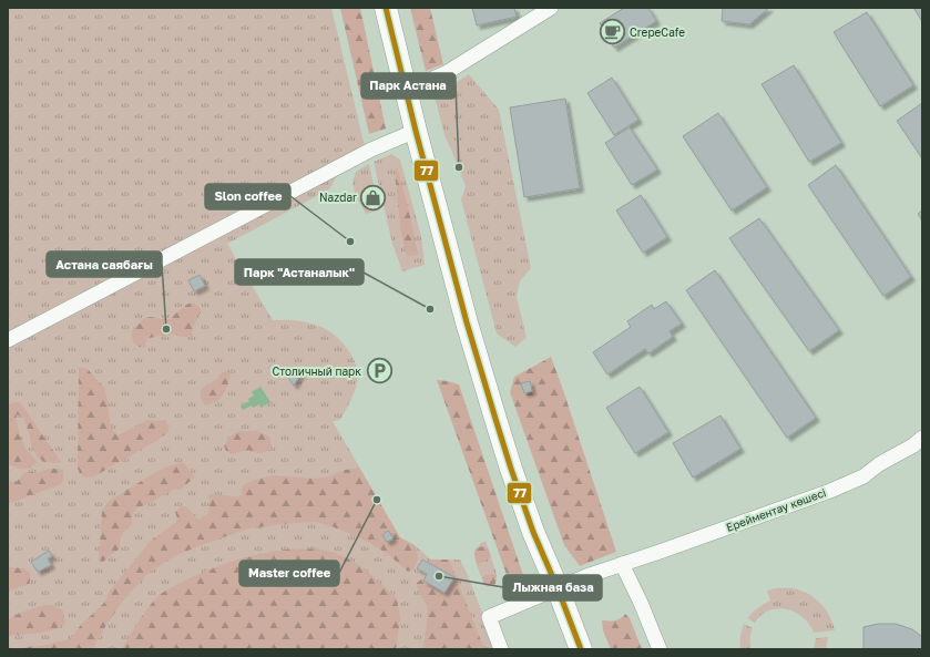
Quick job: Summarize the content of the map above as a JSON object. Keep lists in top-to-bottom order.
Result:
{
  "streets": {
    "street": ["Ерейментау көшесі"]
  },
  "places": {
    "cafe": ["CrepeCafe"],
    "other": [
      "Парк Астана",
      "Slon coffee",
      "Парк \"Астаналык\"",
      "Астана саябағы",
      "Master coffee",
      "Лыжная база"
    ],
    "shop": ["Nazdar"],
    "parking": ["Столичный парк"]
  },
  "lines": ["transit line 77"]
}
